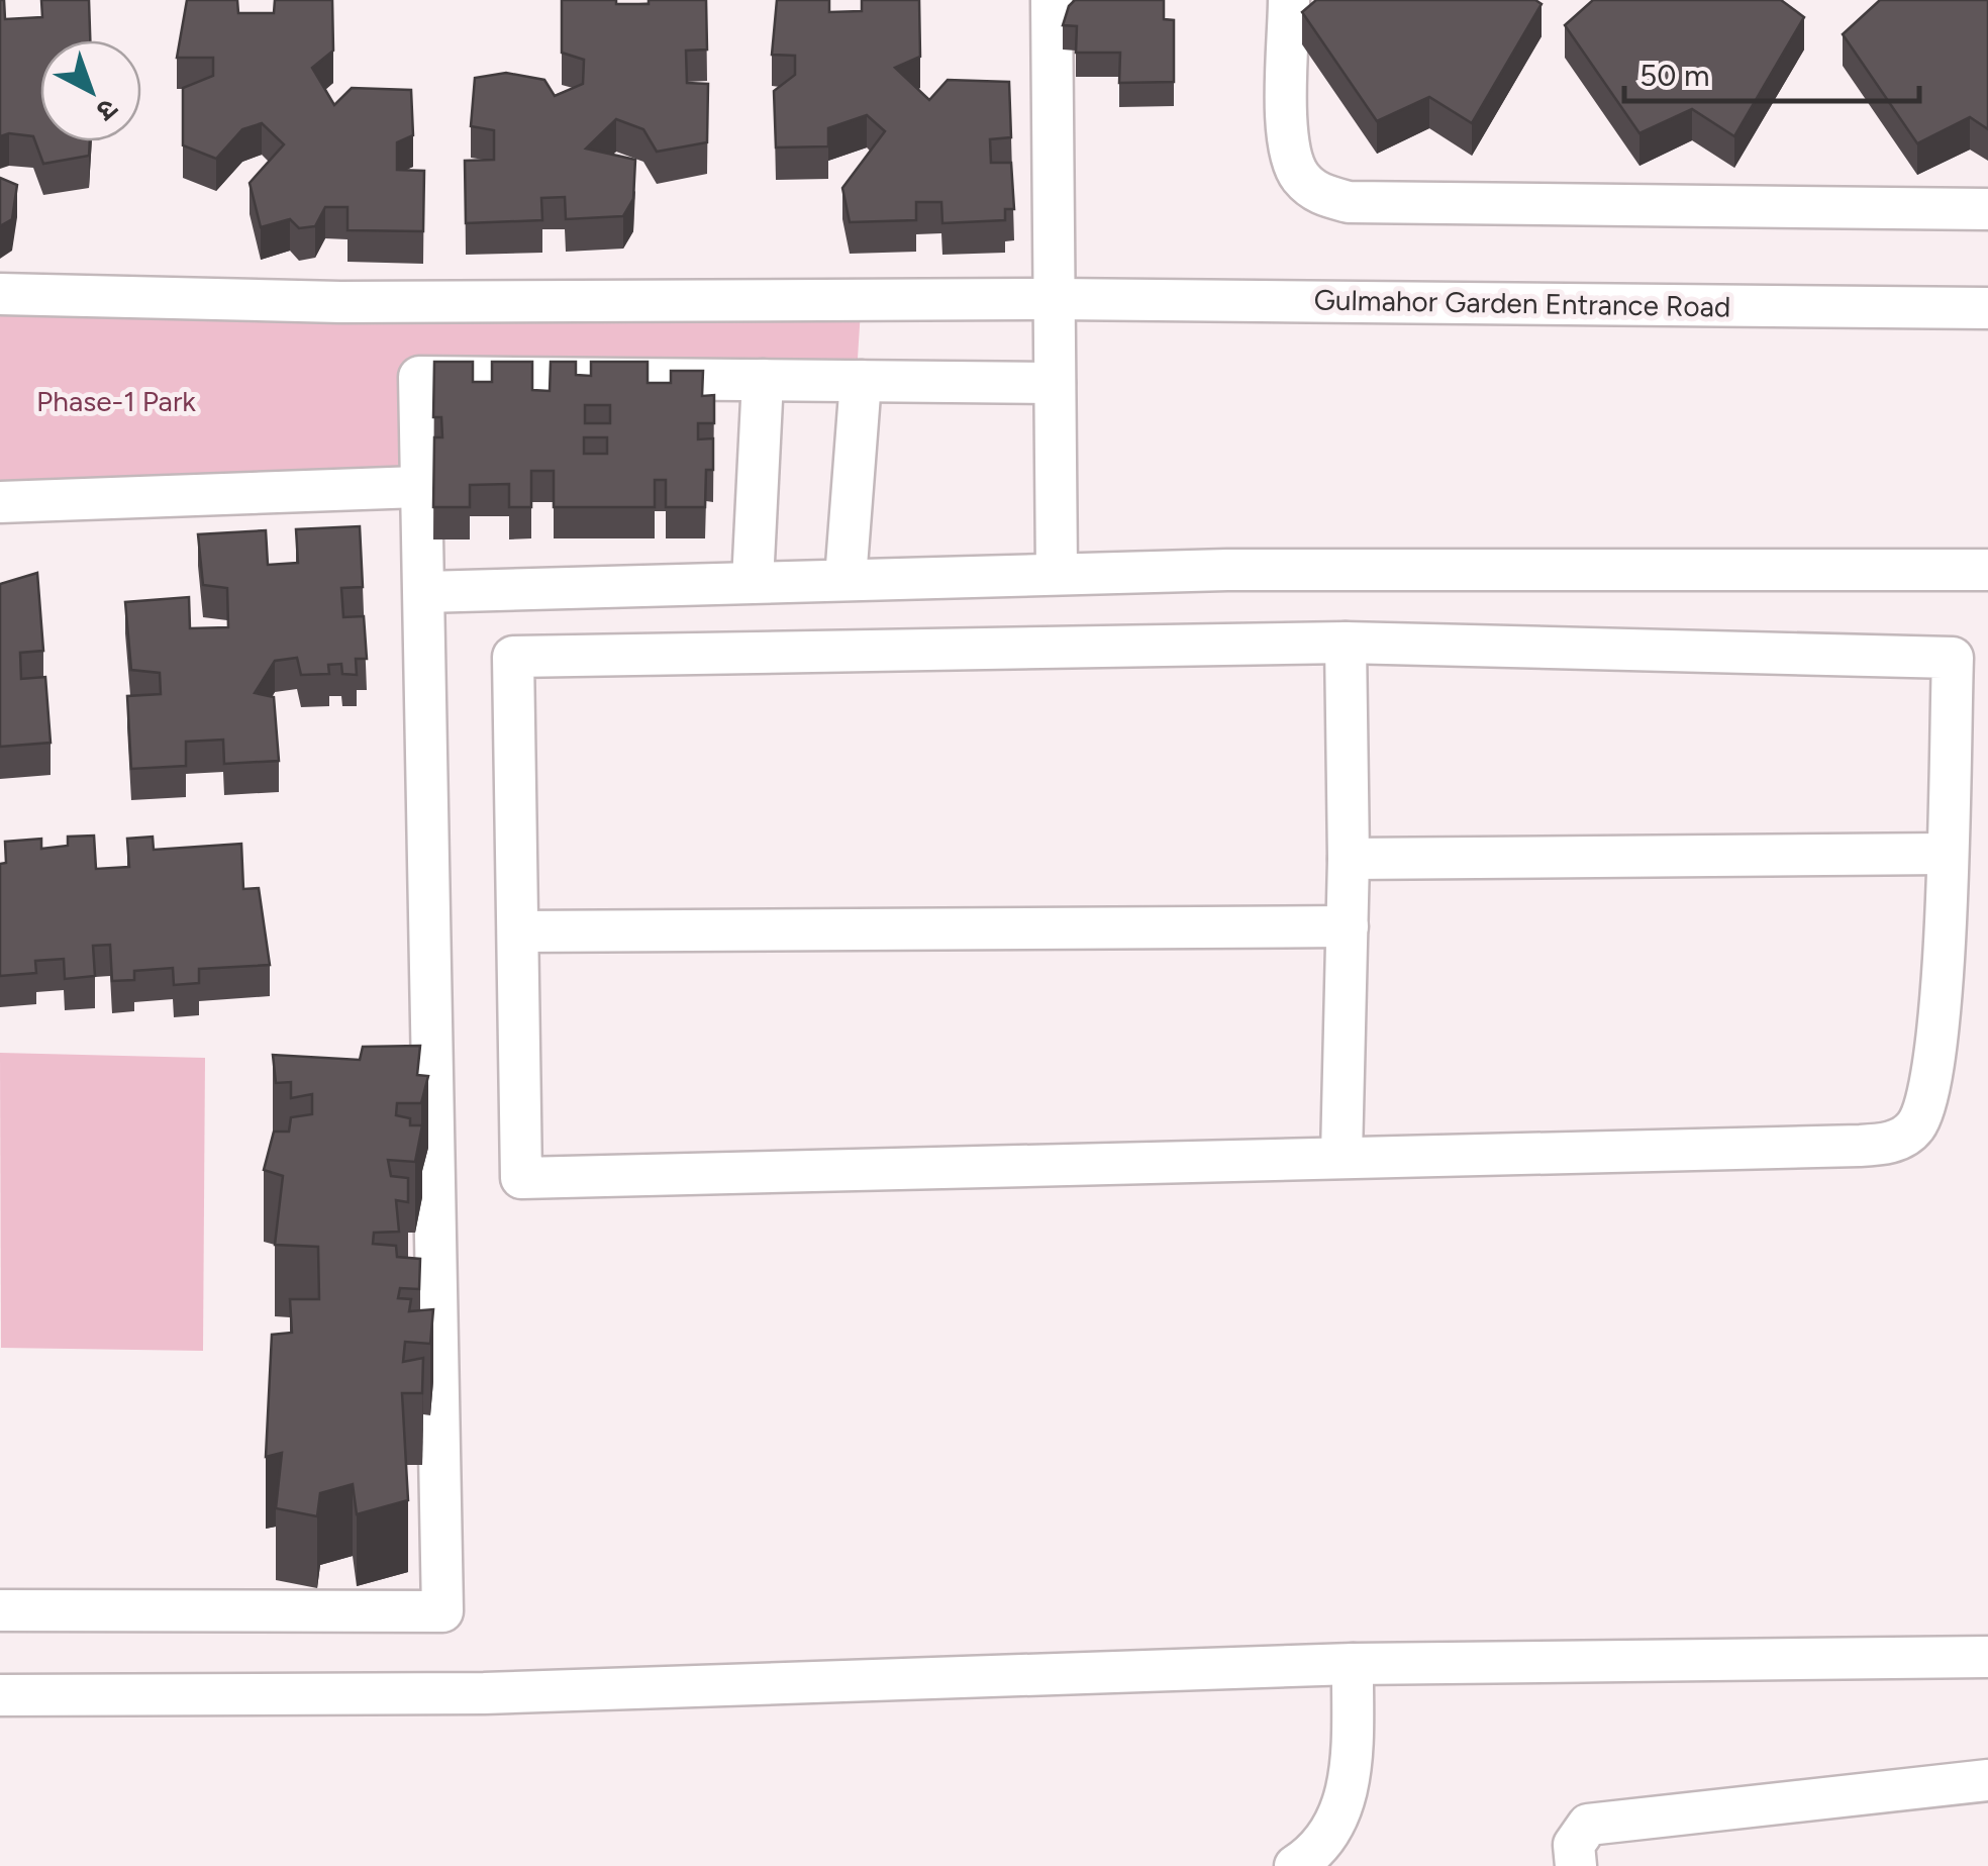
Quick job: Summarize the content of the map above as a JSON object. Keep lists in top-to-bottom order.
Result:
{
  "streets": {
    "street": ["Gulmahor Garden Entrance Road"]
  },
  "parks": ["Phase-1 Park"],
  "scale_bar": "50 m",
  "north": "bottom right"
}
